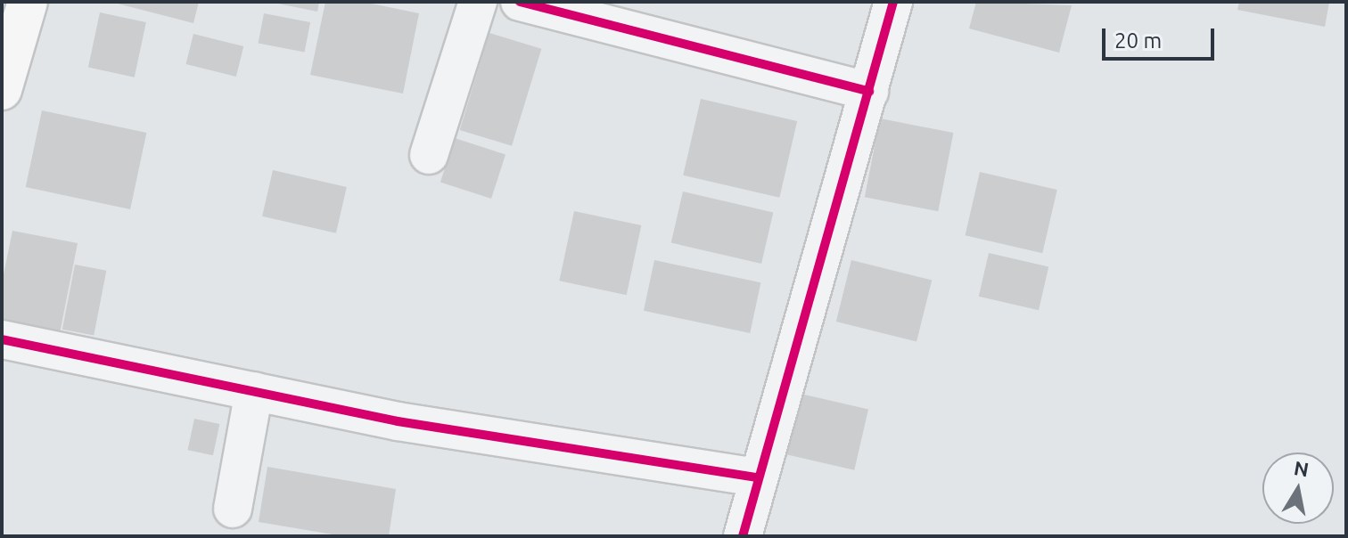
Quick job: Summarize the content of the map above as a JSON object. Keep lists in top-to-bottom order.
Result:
{
  "scale_bar": "20 m",
  "north": "top"
}
